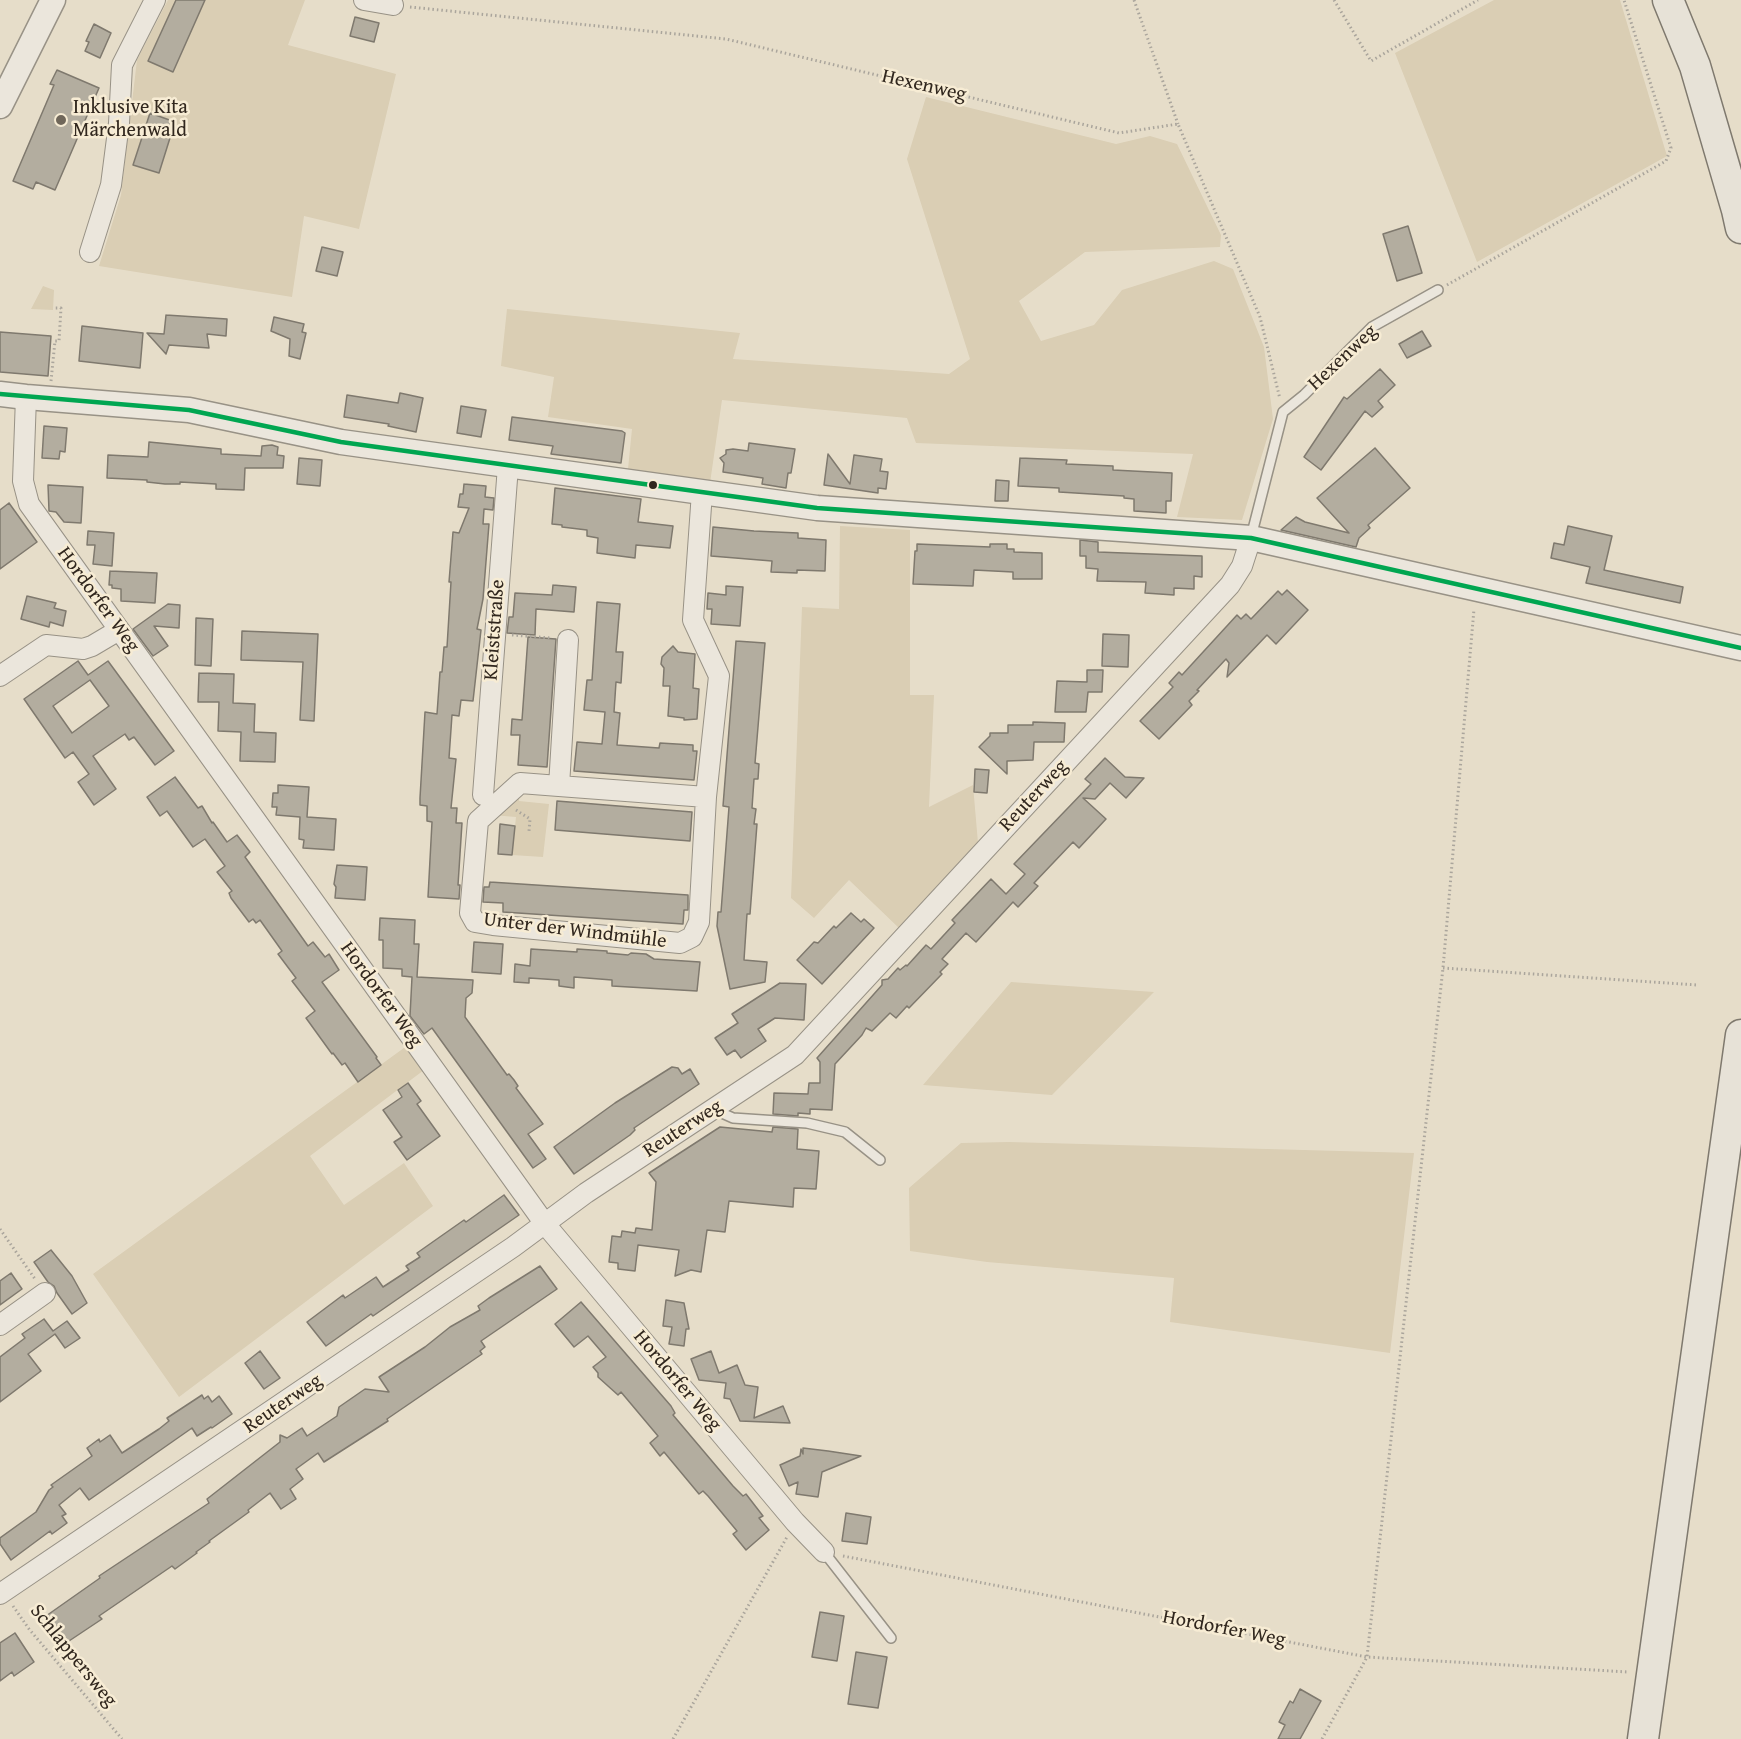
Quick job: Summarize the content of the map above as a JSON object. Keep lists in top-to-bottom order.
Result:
{
  "streets": {
    "street": [
      "Hordorfer Weg",
      "Kleiststraße",
      "Reuterweg",
      "Unter der Windmühle"
    ],
    "lane": ["Hexenweg"],
    "path": ["Schlappersweg"]
  },
  "crossings": [
    ["Hordorfer Weg", "Reuterweg"],
    ["Reuterweg", "Schlappersweg"]
  ],
  "places": ["Inklusive Kita Märchenwald"]
}
